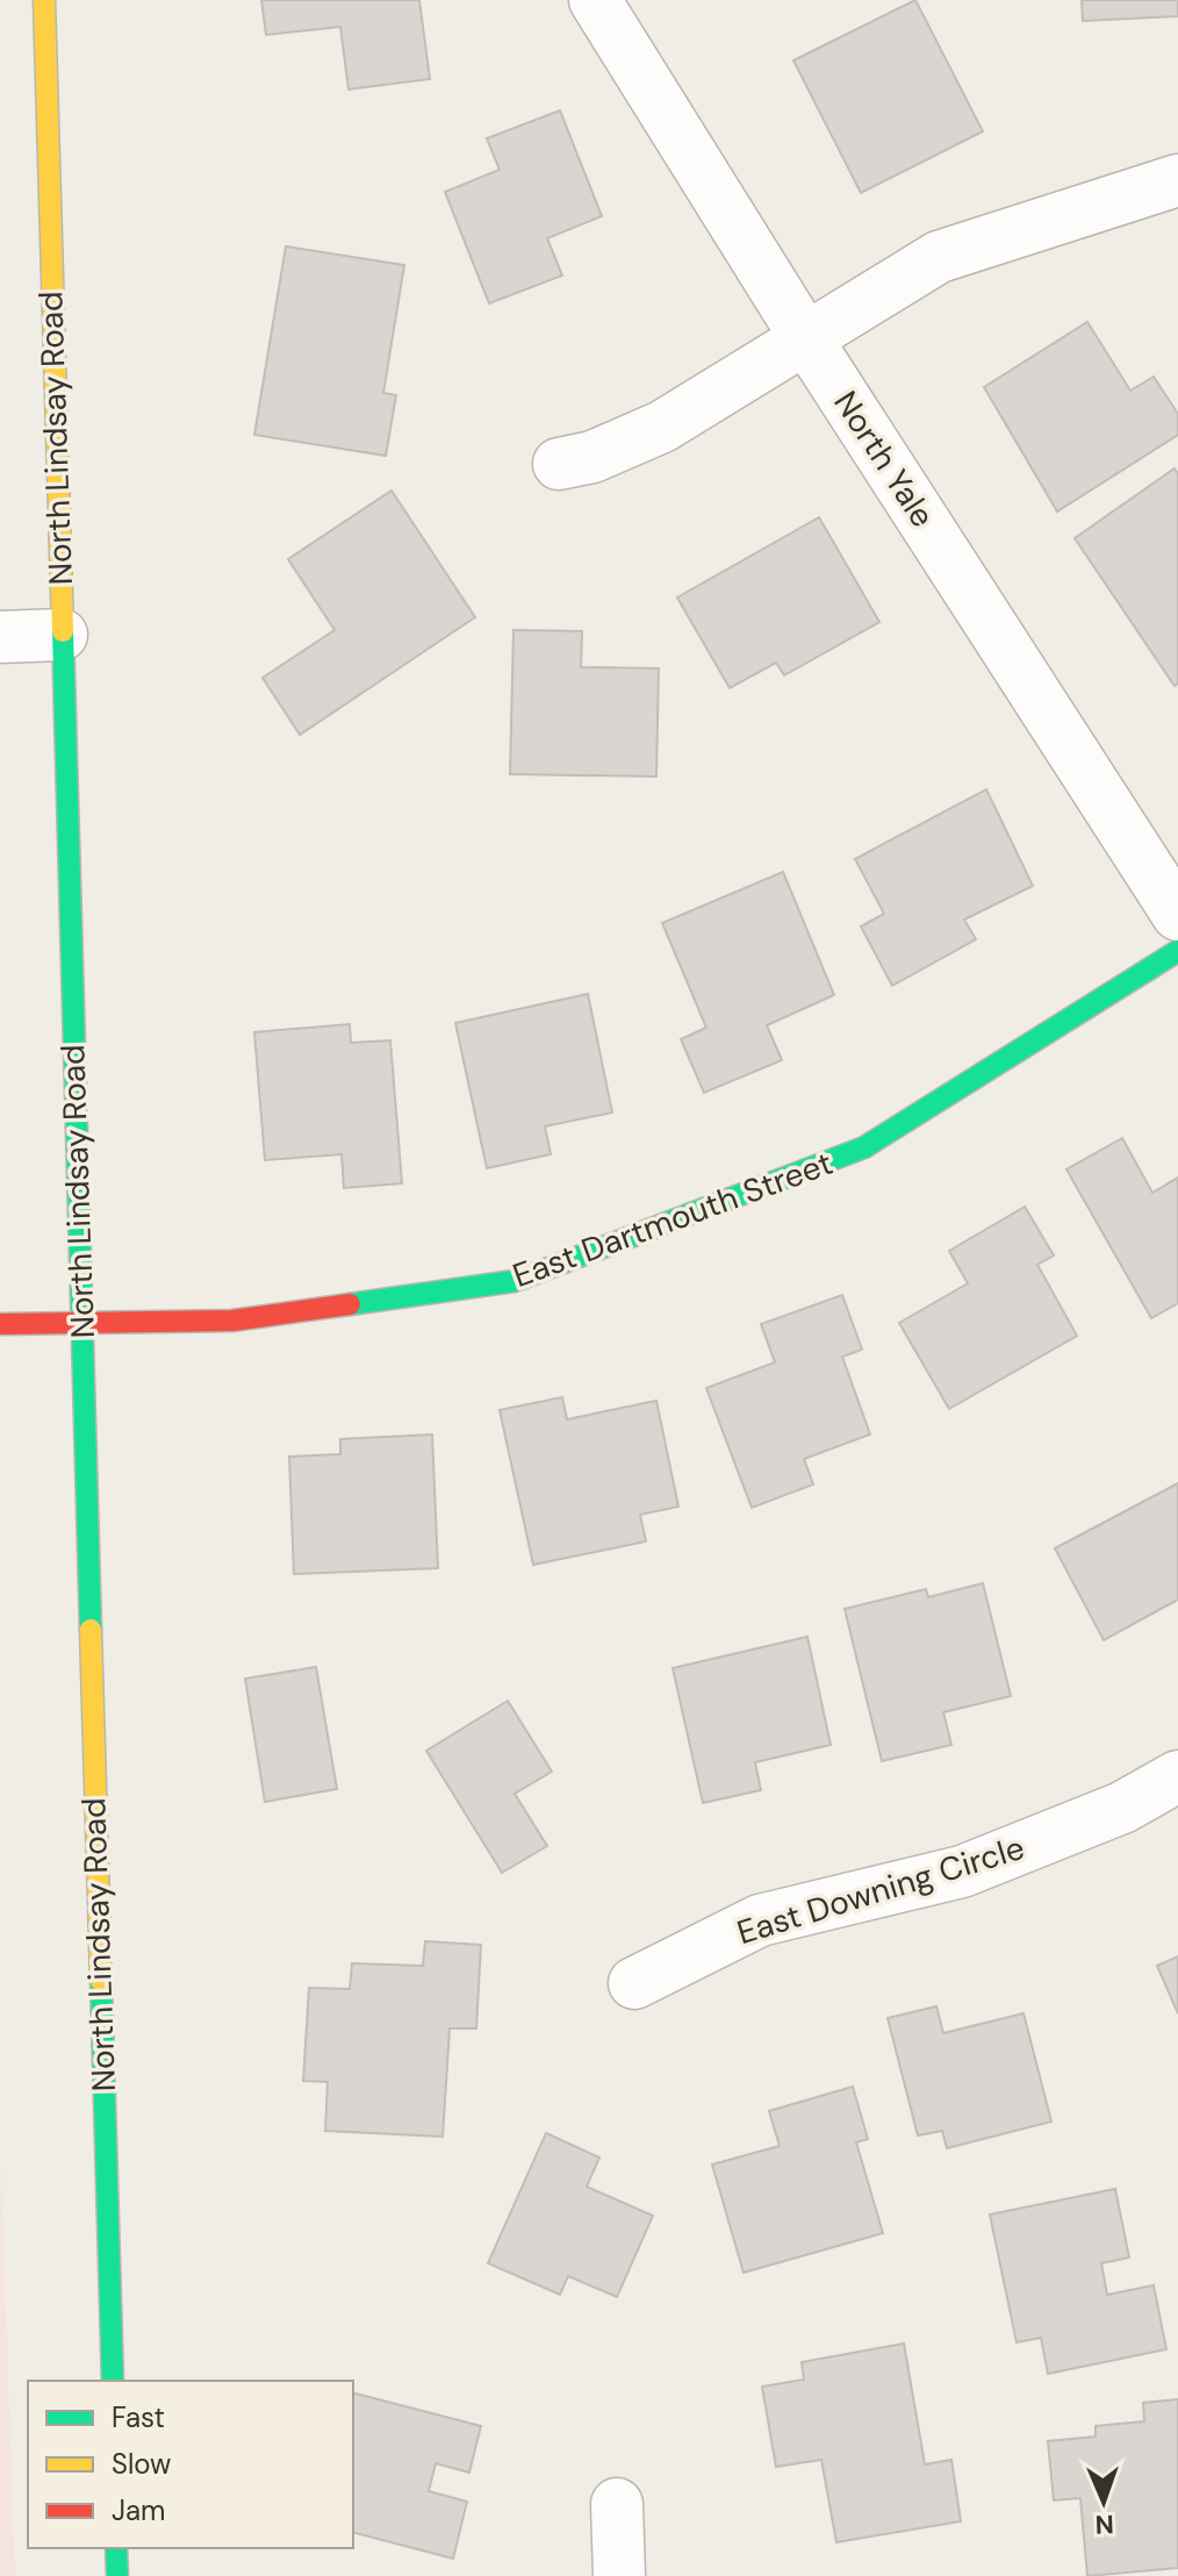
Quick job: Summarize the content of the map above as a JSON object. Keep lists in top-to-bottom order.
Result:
{
  "streets": {
    "main road": ["North Lindsay Road", "East Dartmouth Street"],
    "street": ["North Yale", "East Downing Circle"]
  },
  "crossings": [
    ["North Lindsay Road", "East Dartmouth Street"]
  ],
  "legend": ["Fast", "Slow", "Jam"],
  "north": "bottom"
}
